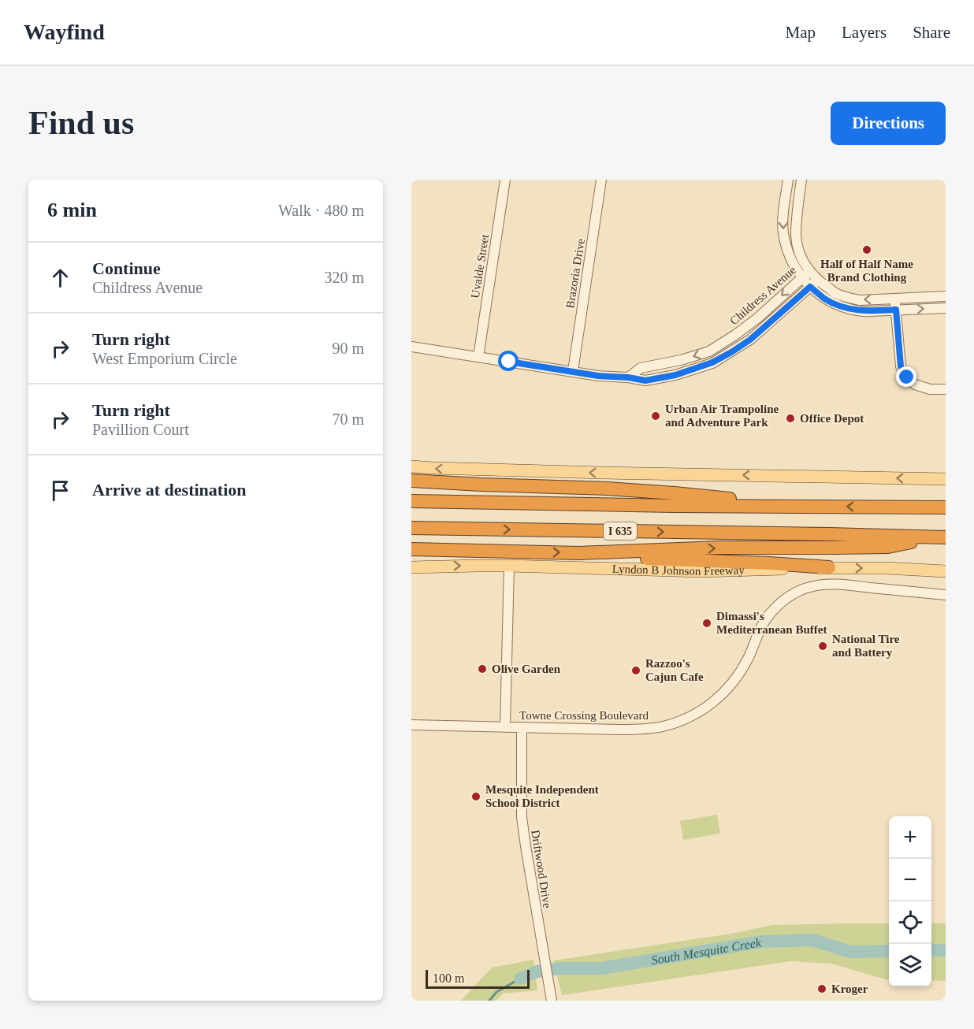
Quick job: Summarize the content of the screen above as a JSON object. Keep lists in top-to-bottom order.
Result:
{
  "streets": {
    "highway": ["I 635"],
    "main road": ["Lyndon B Johnson Freeway"],
    "street": [
      "Uvalde Street",
      "Brazoria Drive",
      "Childress Avenue",
      "Towne Crossing Boulevard",
      "Driftwood Drive"
    ]
  },
  "crossings": [
    ["Uvalde Street", "Childress Avenue"],
    ["Brazoria Drive", "Childress Avenue"],
    ["Towne Crossing Boulevard", "Driftwood Drive"]
  ],
  "water": ["South Mesquite Creek"],
  "places": [
    "Half of Half Name Brand Clothing",
    "Urban Air Trampoline and Adventure Park",
    "Office Depot",
    "Dimassi's Mediterranean Buffet",
    "National Tire and Battery",
    "Olive Garden",
    "Razzoo's Cajun Cafe",
    "Mesquite Independent School District",
    "Kroger"
  ],
  "scale_bar": "100 m",
  "page": {
    "header": "Wayfind",
    "nav": ["Map", "Layers", "Share"],
    "buttons": "Directions",
    "title": "Find us",
    "heading": ["6 min", "Walk · 480 m"],
    "list": [
      ["Continue", "Childress Avenue", "320 m"],
      ["Turn right", "West Emporium Circle", "90 m"],
      ["Turn right", "Pavillion Court", "70 m"],
      "Arrive at destination"
    ],
    "map_buttons": ["+", "−"],
    "scale": "100 m"
  }
}
